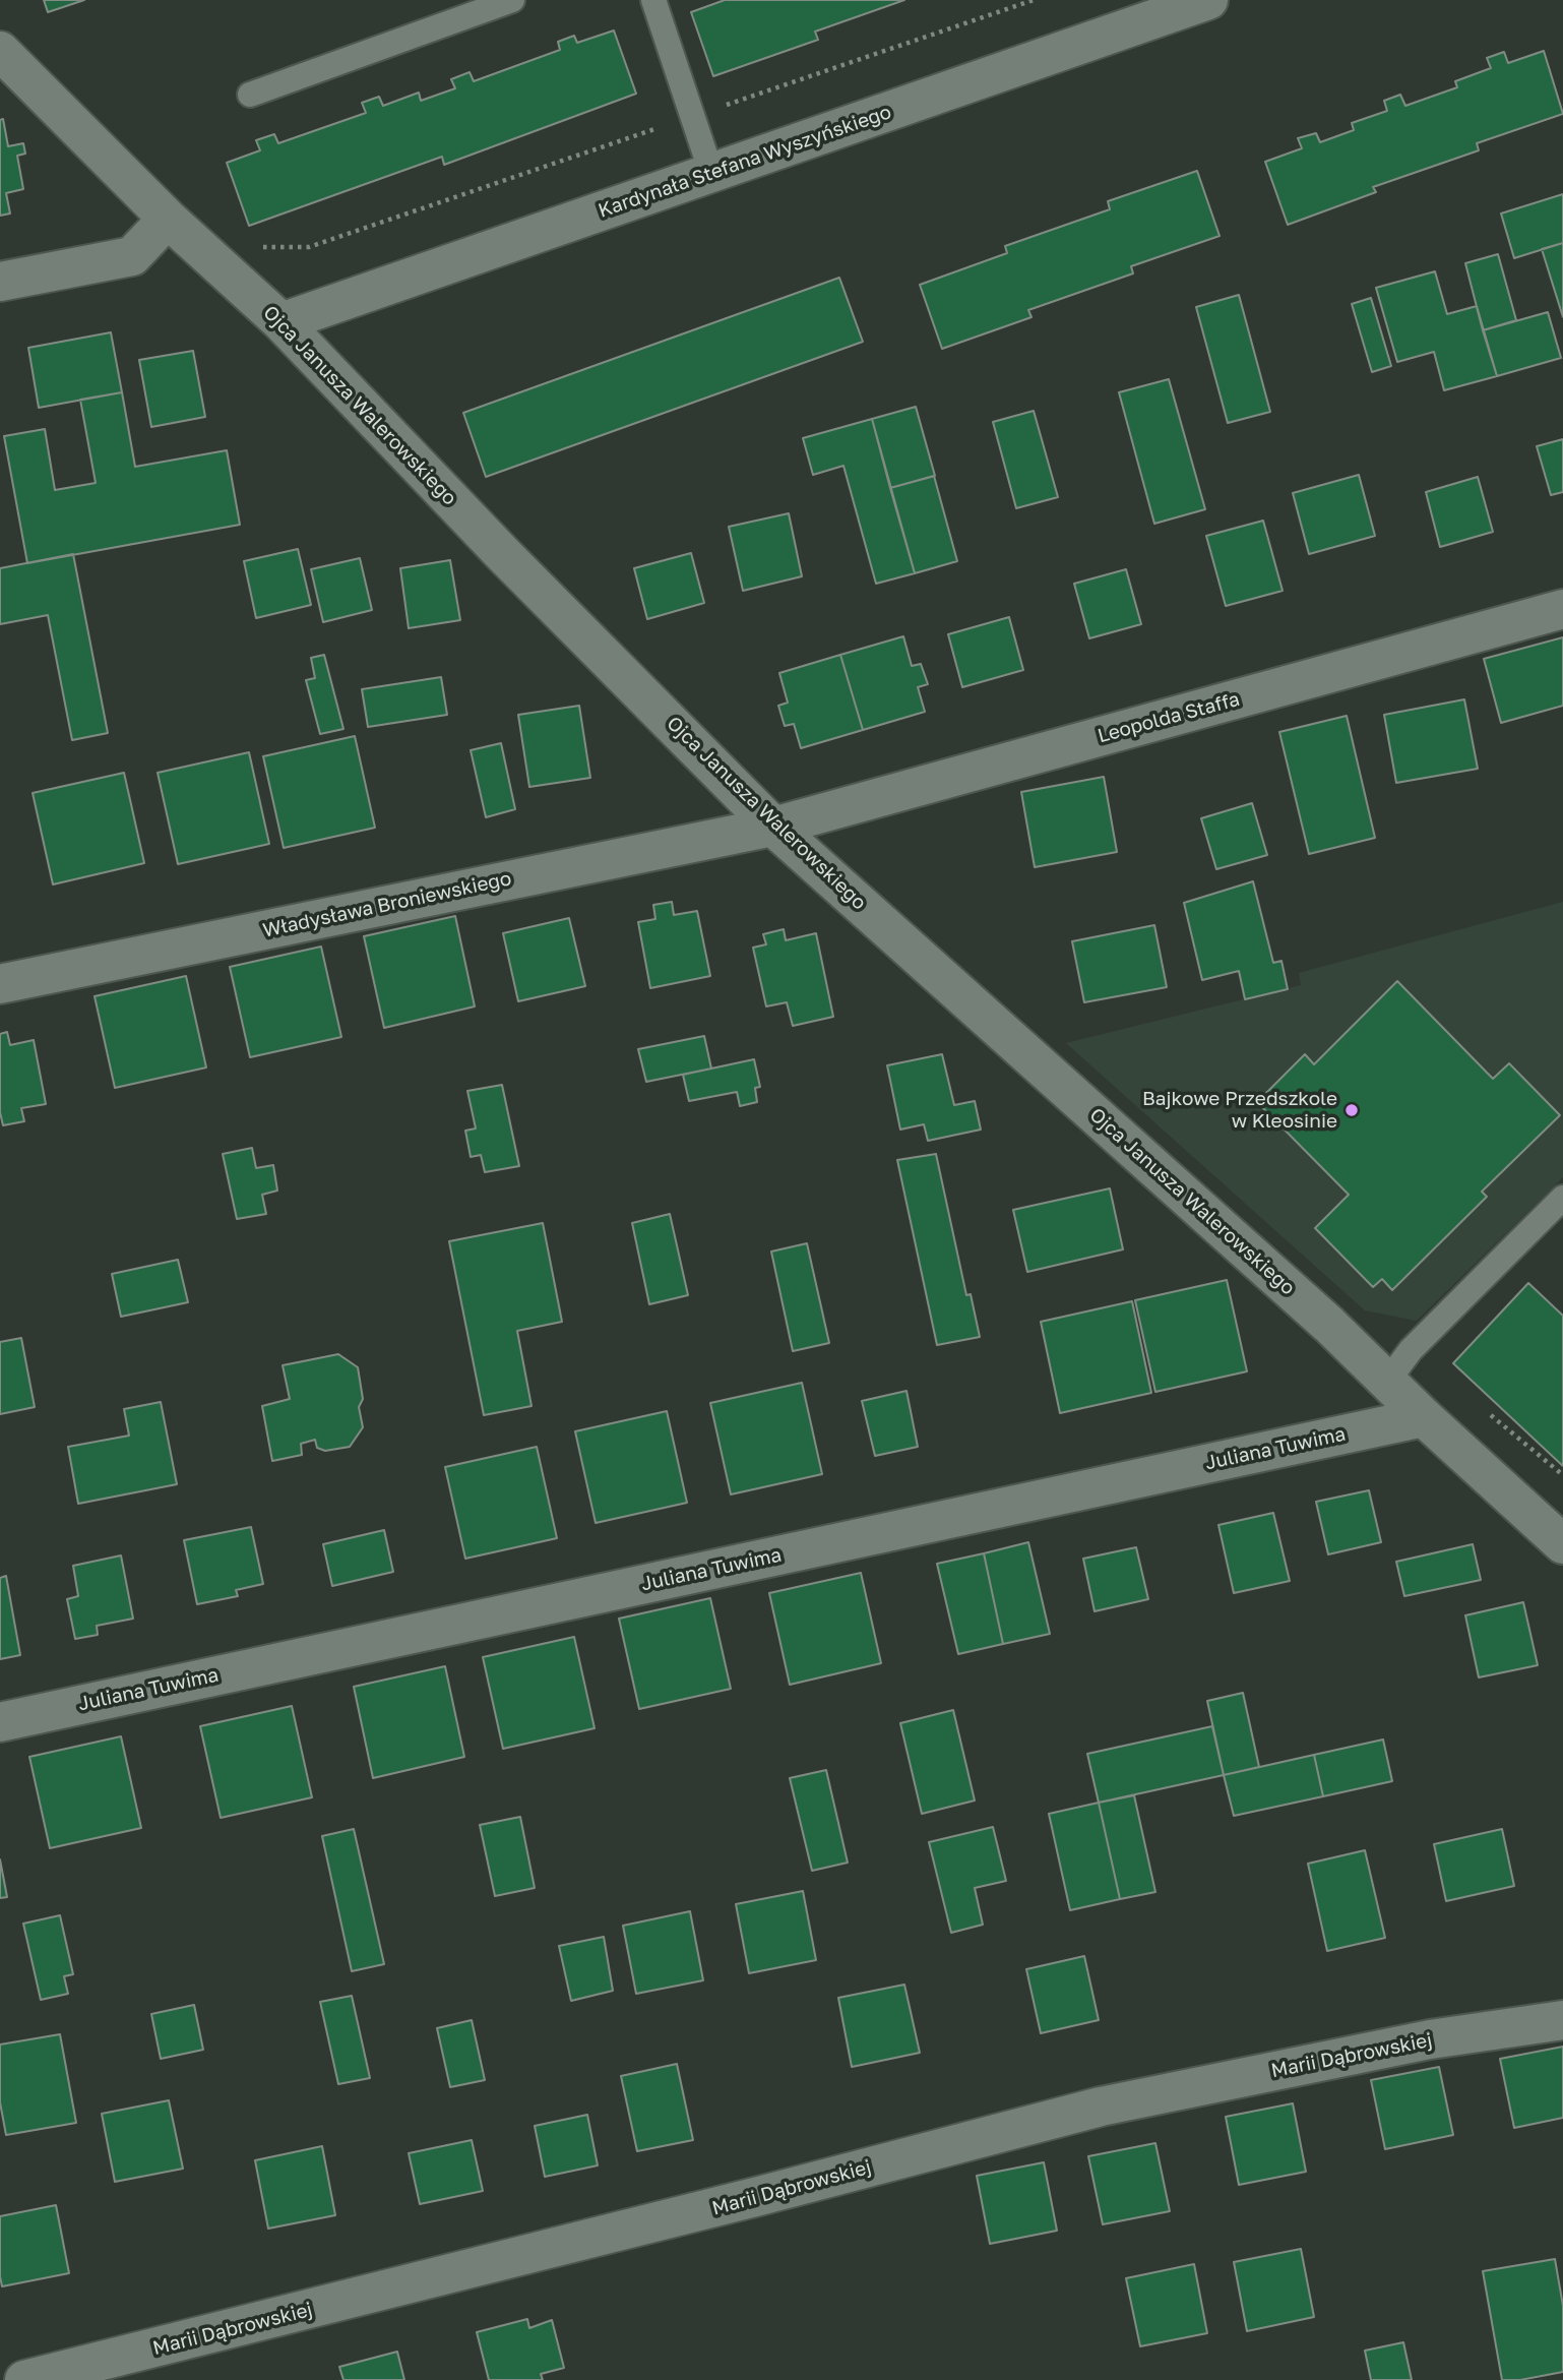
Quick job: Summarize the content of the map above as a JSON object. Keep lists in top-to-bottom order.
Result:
{
  "streets": {
    "street": [
      "Kardynała Stefana Wyszyńskiego",
      "Ojca Janusza Walerowskiego",
      "Leopolda Staffa",
      "Władysława Broniewskiego",
      "Juliana Tuwima",
      "Marii Dąbrowskiej"
    ]
  },
  "crossings": [
    ["Kardynała Stefana Wyszyńskiego", "Ojca Janusza Walerowskiego"],
    ["Ojca Janusza Walerowskiego", "Leopolda Staffa"],
    ["Ojca Janusza Walerowskiego", "Władysława Broniewskiego"],
    ["Ojca Janusza Walerowskiego", "Juliana Tuwima"],
    ["Leopolda Staffa", "Władysława Broniewskiego"]
  ],
  "places": ["Bajkowe Przedszkole w Kleosinie"]
}
